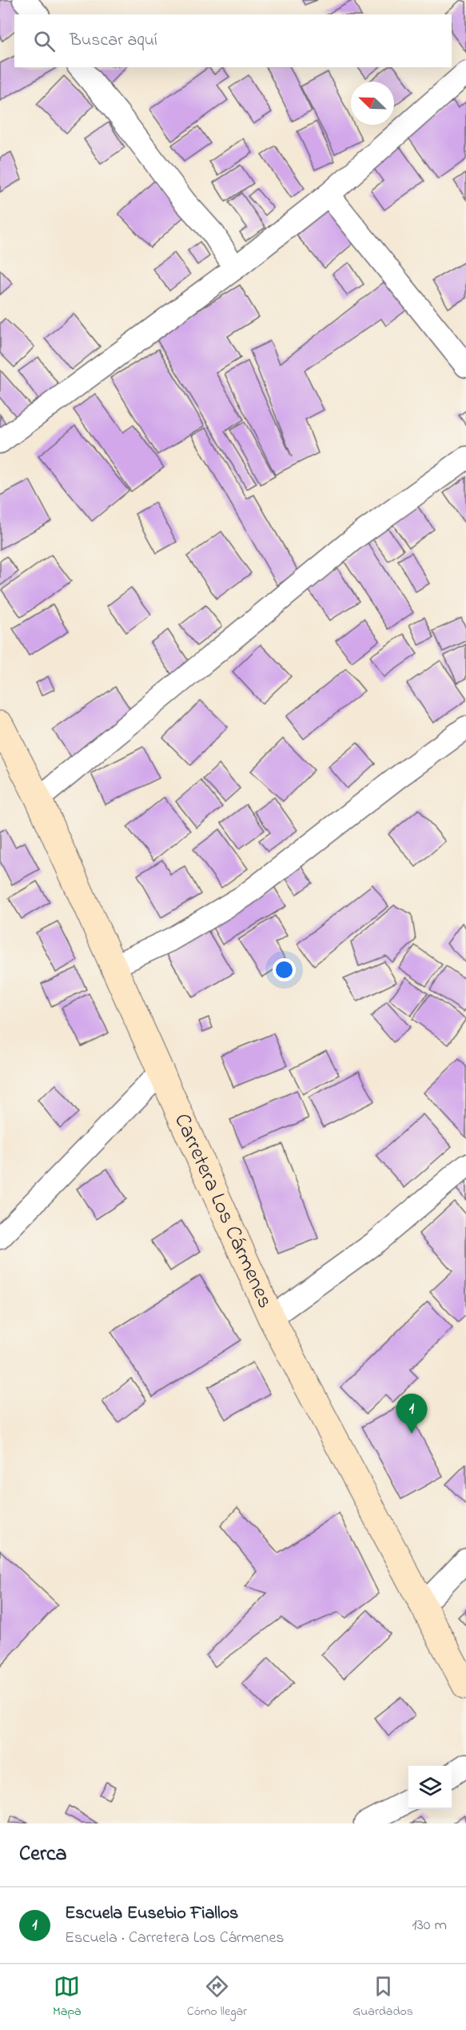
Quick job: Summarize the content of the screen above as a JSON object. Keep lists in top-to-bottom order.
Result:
{
  "streets": {
    "main road": ["Carretera Los Cármenes"]
  },
  "north": "top left",
  "page": {
    "search": "Buscar aquí",
    "pins": "1",
    "heading": "Cerca",
    "list": [
      {
        "mark": "1",
        "name": "Escuela Eusebio Fiallos",
        "note": "Escuela · Carretera Los Cármenes",
        "value": "130 m"
      }
    ],
    "nav": ["Mapa", "Cómo llegar", "Guardados"]
  }
}
